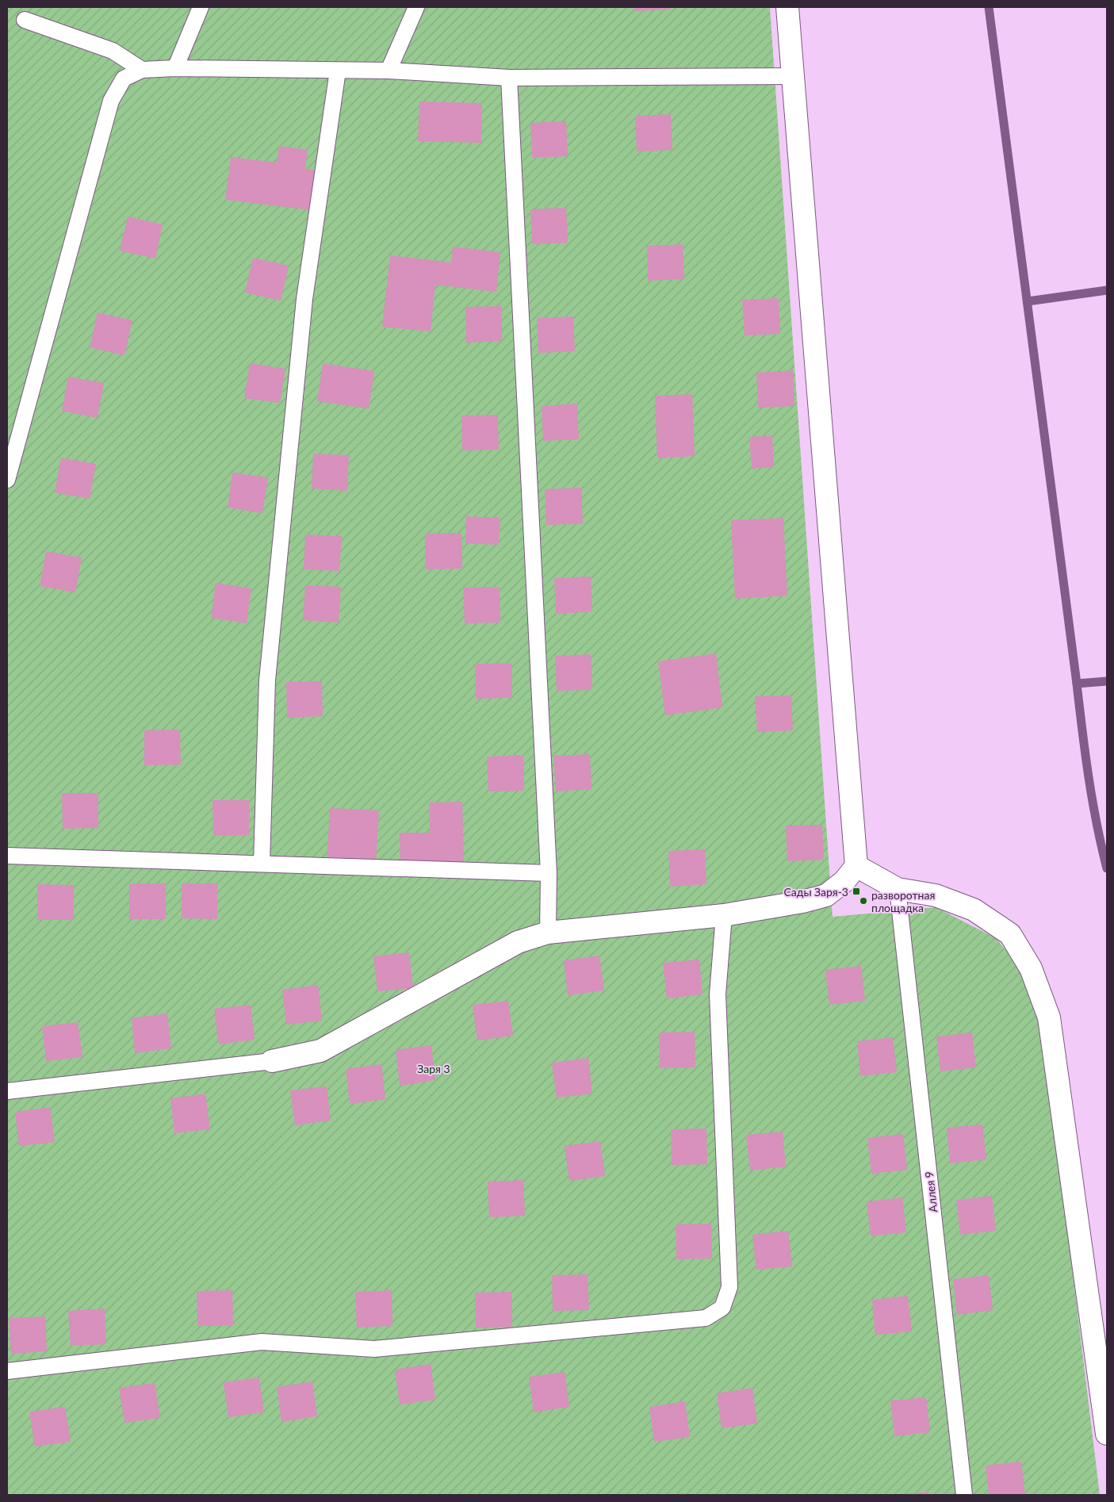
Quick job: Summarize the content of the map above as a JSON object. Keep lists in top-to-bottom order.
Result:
{
  "streets": {
    "lane": ["Аллея 9"]
  },
  "parks": ["Заря 3"],
  "places": {
    "transit": ["Сады Заря-3"],
    "other": ["разворотная площадка"]
  }
}
